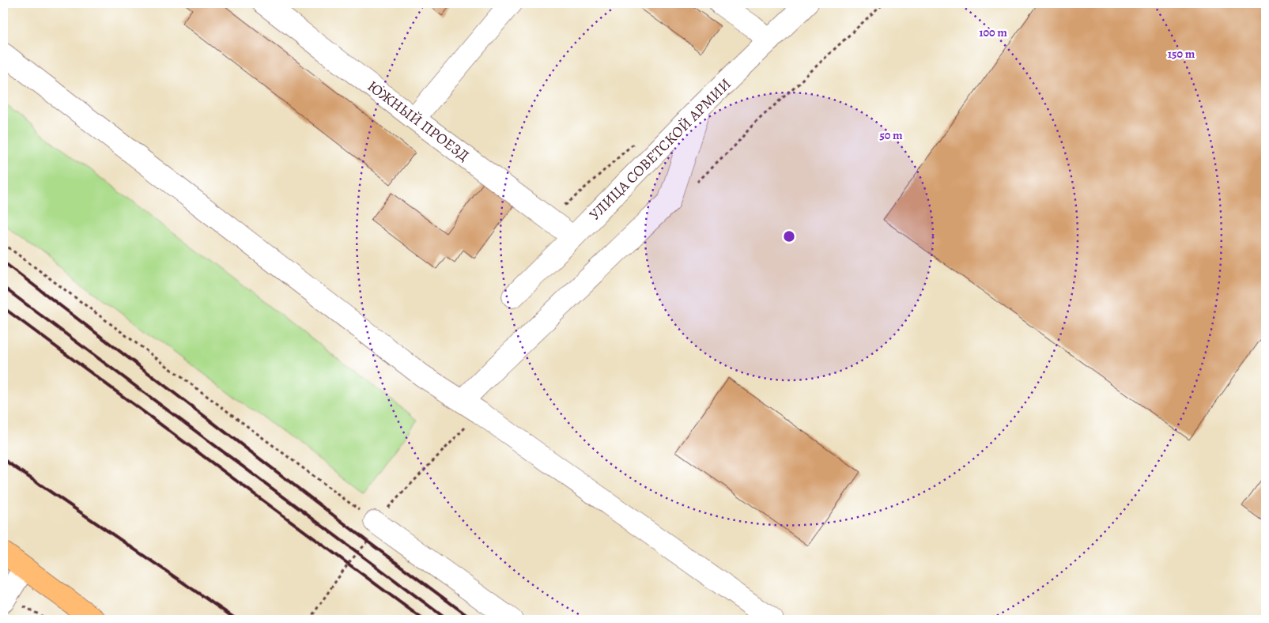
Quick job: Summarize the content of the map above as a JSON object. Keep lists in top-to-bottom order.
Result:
{
  "streets": {
    "street": ["ЮЖНЫЙ ПРОЕЗД", "УЛИЦА СОВЕТСКОЙ АРМИИ"]
  },
  "crossings": [
    ["ЮЖНЫЙ ПРОЕЗД", "УЛИЦА СОВЕТСКОЙ АРМИИ"]
  ],
  "rings": ["100 m", "150 m", "50 m"]
}
